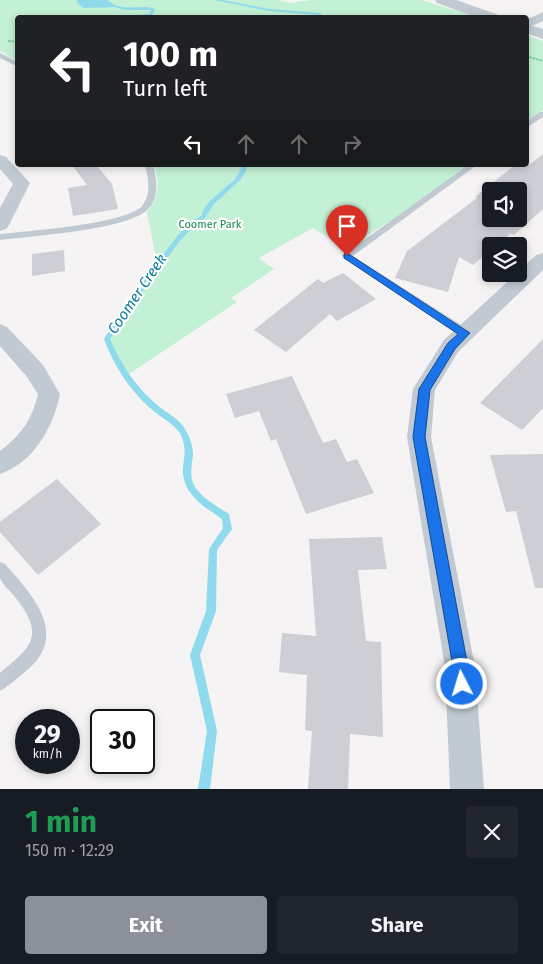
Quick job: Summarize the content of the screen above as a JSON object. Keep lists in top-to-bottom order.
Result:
{
  "water": ["Coomer Creek"],
  "parks": ["Coomer Park"],
  "page": {
    "turn": ["100 m", "Turn left"],
    "speed": "29 km/h",
    "limit": "30",
    "heading": ["1 min", "150 m · 12:29"],
    "buttons": ["Exit", "Share"]
  }
}
